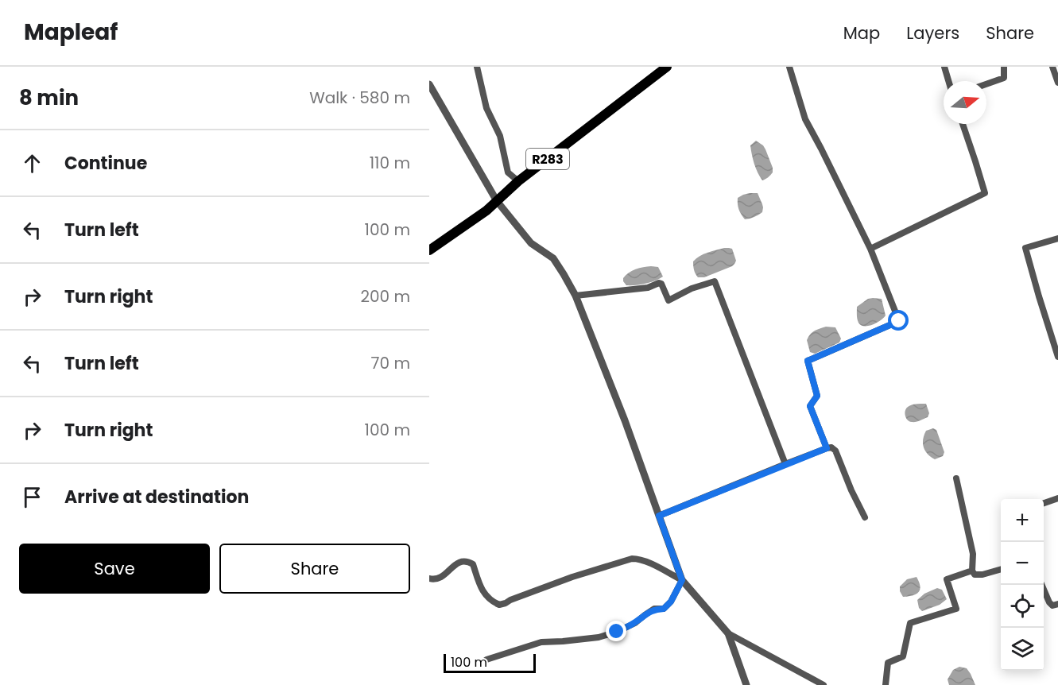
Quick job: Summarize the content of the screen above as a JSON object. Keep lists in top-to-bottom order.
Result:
{
  "streets": {
    "main road": ["R283"]
  },
  "scale_bar": "100 m",
  "north": "right",
  "page": {
    "header": "Mapleaf",
    "nav": ["Map", "Layers", "Share"],
    "heading": ["8 min", "Walk · 580 m"],
    "list": [
      ["Continue", "110 m"],
      ["Turn left", "100 m"],
      ["Turn right", "200 m"],
      ["Turn left", "70 m"],
      ["Turn right", "100 m"],
      "Arrive at destination"
    ],
    "map_buttons": ["+", "−"],
    "buttons": ["Save", "Share"],
    "scale": "100 m"
  }
}
